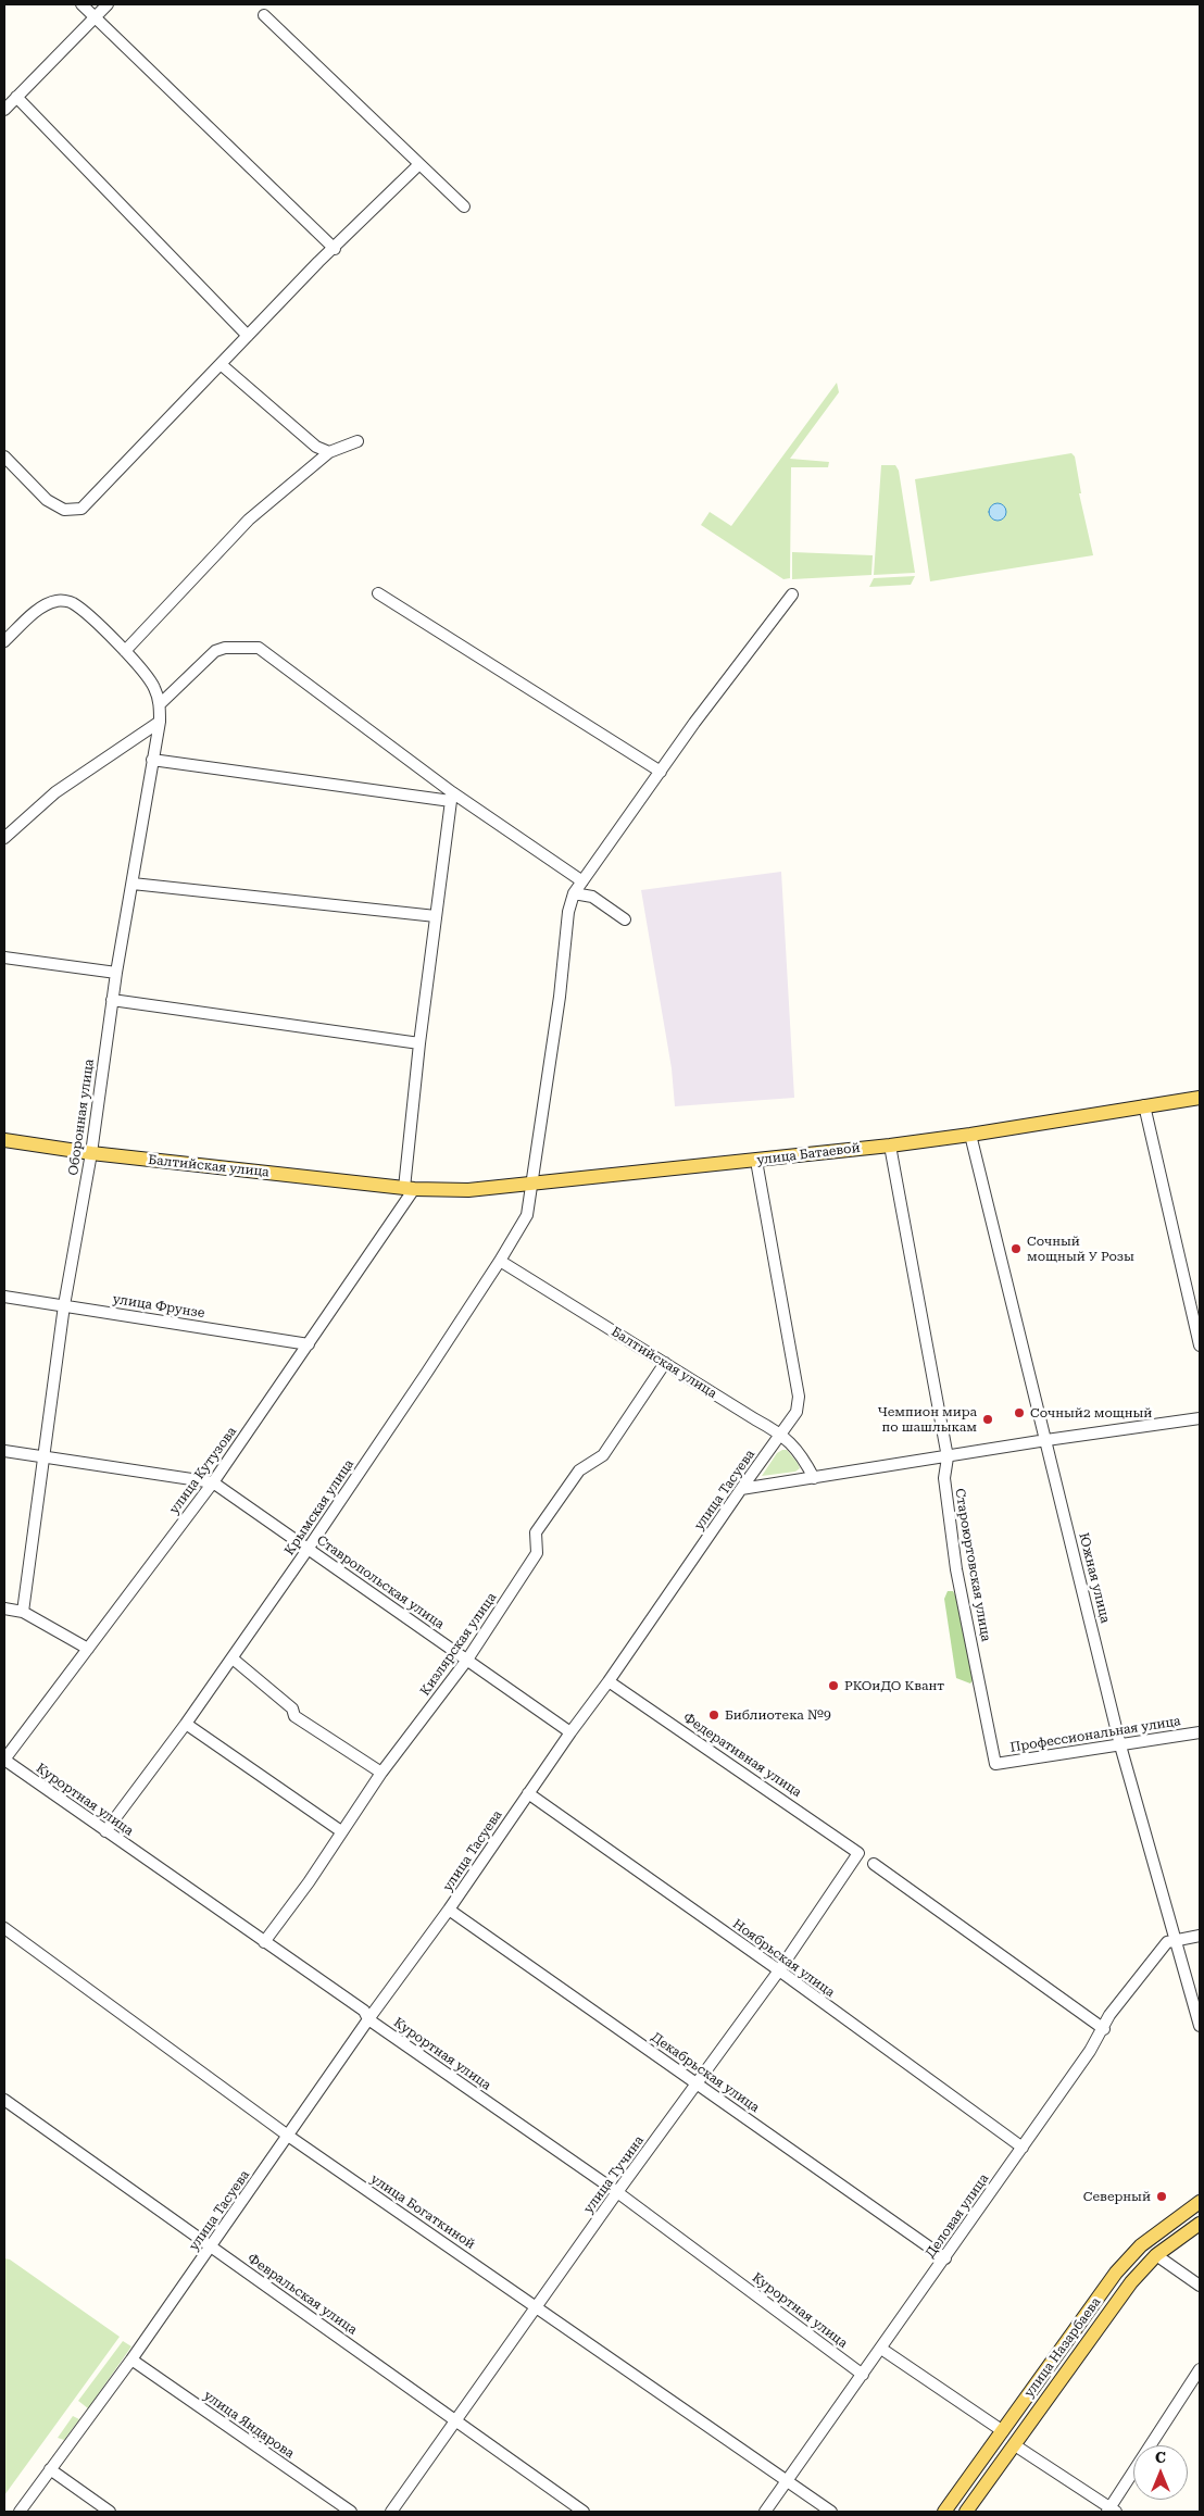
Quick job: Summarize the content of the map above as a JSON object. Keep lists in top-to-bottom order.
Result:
{
  "streets": {
    "main road": ["улица Батаевой", "Балтийская улица", "улица Назарбаева"],
    "street": [
      "Оборонная улица",
      "улица Фрунзе",
      "улица Кутузова",
      "улица Тасуева",
      "Крымская улица",
      "Староюртовская улица",
      "Южная улица",
      "Ставропольская улица",
      "Кизлярская улица",
      "Профессиональная улица",
      "Федеративная улица",
      "Курортная улица",
      "Ноябрьская улица",
      "Декабрьская улица",
      "улица Тучина",
      "улица Богаткиной",
      "Деловая улица",
      "Февральская улица",
      "улица Яндарова"
    ]
  },
  "crossings": [
    ["Оборонная улица", "Балтийская улица"],
    ["Оборонная улица", "улица Фрунзе"],
    ["Оборонная улица", "Ставропольская улица"],
    ["улица Батаевой", "Балтийская улица"],
    ["улица Батаевой", "улица Кутузова"],
    ["улица Батаевой", "улица Тасуева"],
    ["улица Батаевой", "Крымская улица"],
    ["улица Батаевой", "Староюртовская улица"],
    ["улица Батаевой", "Южная улица"],
    ["Балтийская улица", "улица Кутузова"],
    ["Балтийская улица", "улица Тасуева"],
    ["Балтийская улица", "Крымская улица"],
    ["Балтийская улица", "Кизлярская улица"],
    ["улица Фрунзе", "улица Кутузова"],
    ["улица Кутузова", "Ставропольская улица"],
    ["улица Кутузова", "Курортная улица"],
    ["улица Тасуева", "Ставропольская улица"],
    ["улица Тасуева", "Федеративная улица"],
    ["улица Тасуева", "Курортная улица"],
    ["улица Тасуева", "Ноябрьская улица"],
    ["улица Тасуева", "Декабрьская улица"],
    ["улица Тасуева", "улица Богаткиной"],
    ["улица Тасуева", "Февральская улица"],
    ["улица Тасуева", "улица Яндарова"],
    ["Крымская улица", "Ставропольская улица"],
    ["Крымская улица", "Курортная улица"],
    ["Староюртовская улица", "Профессиональная улица"],
    ["Южная улица", "Профессиональная улица"],
    ["Южная улица", "Деловая улица"],
    ["Ставропольская улица", "Кизлярская улица"],
    ["Кизлярская улица", "Курортная улица"],
    ["Федеративная улица", "улица Тучина"],
    ["Курортная улица", "улица Тучина"],
    ["Курортная улица", "Деловая улица"],
    ["Ноябрьская улица", "улица Тучина"],
    ["Ноябрьская улица", "Деловая улица"],
    ["Декабрьская улица", "улица Тучина"],
    ["Декабрьская улица", "Деловая улица"],
    ["улица Тучина", "улица Богаткиной"],
    ["улица Тучина", "Февральская улица"],
    ["улица Богаткиной", "Деловая улица"]
  ],
  "places": [
    "Сочный мощный У Розы",
    "Сочный2 мощный",
    "Чемпион мира по шашлыкам",
    "РКОиДО Квант",
    "Библиотека №9",
    "Северный"
  ],
  "north": "top"
}
